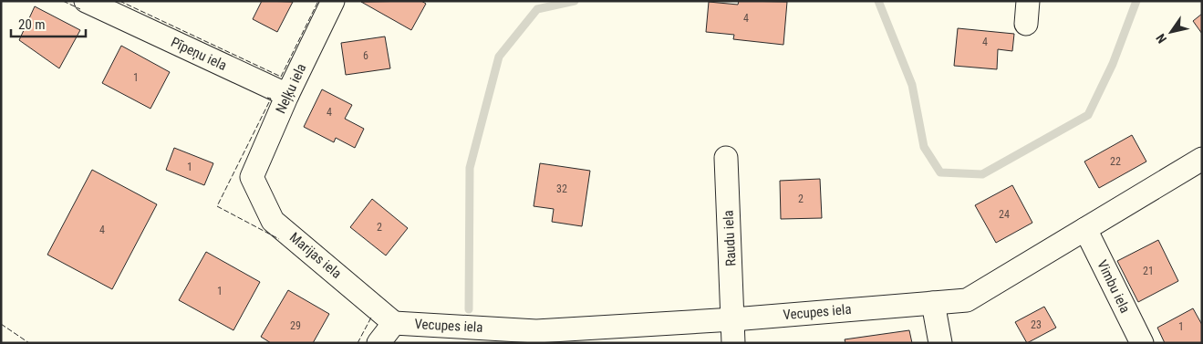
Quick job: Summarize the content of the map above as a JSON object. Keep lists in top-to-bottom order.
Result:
{
  "streets": {
    "street": [
      "Pīpeņu iela",
      "Neļķu iela",
      "Raudu iela",
      "Marijas iela",
      "Vimbu iela",
      "Vecupes iela"
    ]
  },
  "crossings": [
    ["Pīpeņu iela", "Neļķu iela"],
    ["Neļķu iela", "Marijas iela"],
    ["Raudu iela", "Vecupes iela"],
    ["Marijas iela", "Vecupes iela"],
    ["Vimbu iela", "Vecupes iela"]
  ],
  "house_numbers": [
    "4",
    "4",
    "6",
    "1",
    "4",
    "22",
    "1",
    "32",
    "2",
    "24",
    "2",
    "4",
    "21",
    "1",
    "23",
    "29",
    "1"
  ],
  "scale_bar": "20 m",
  "north": "bottom left"
}
